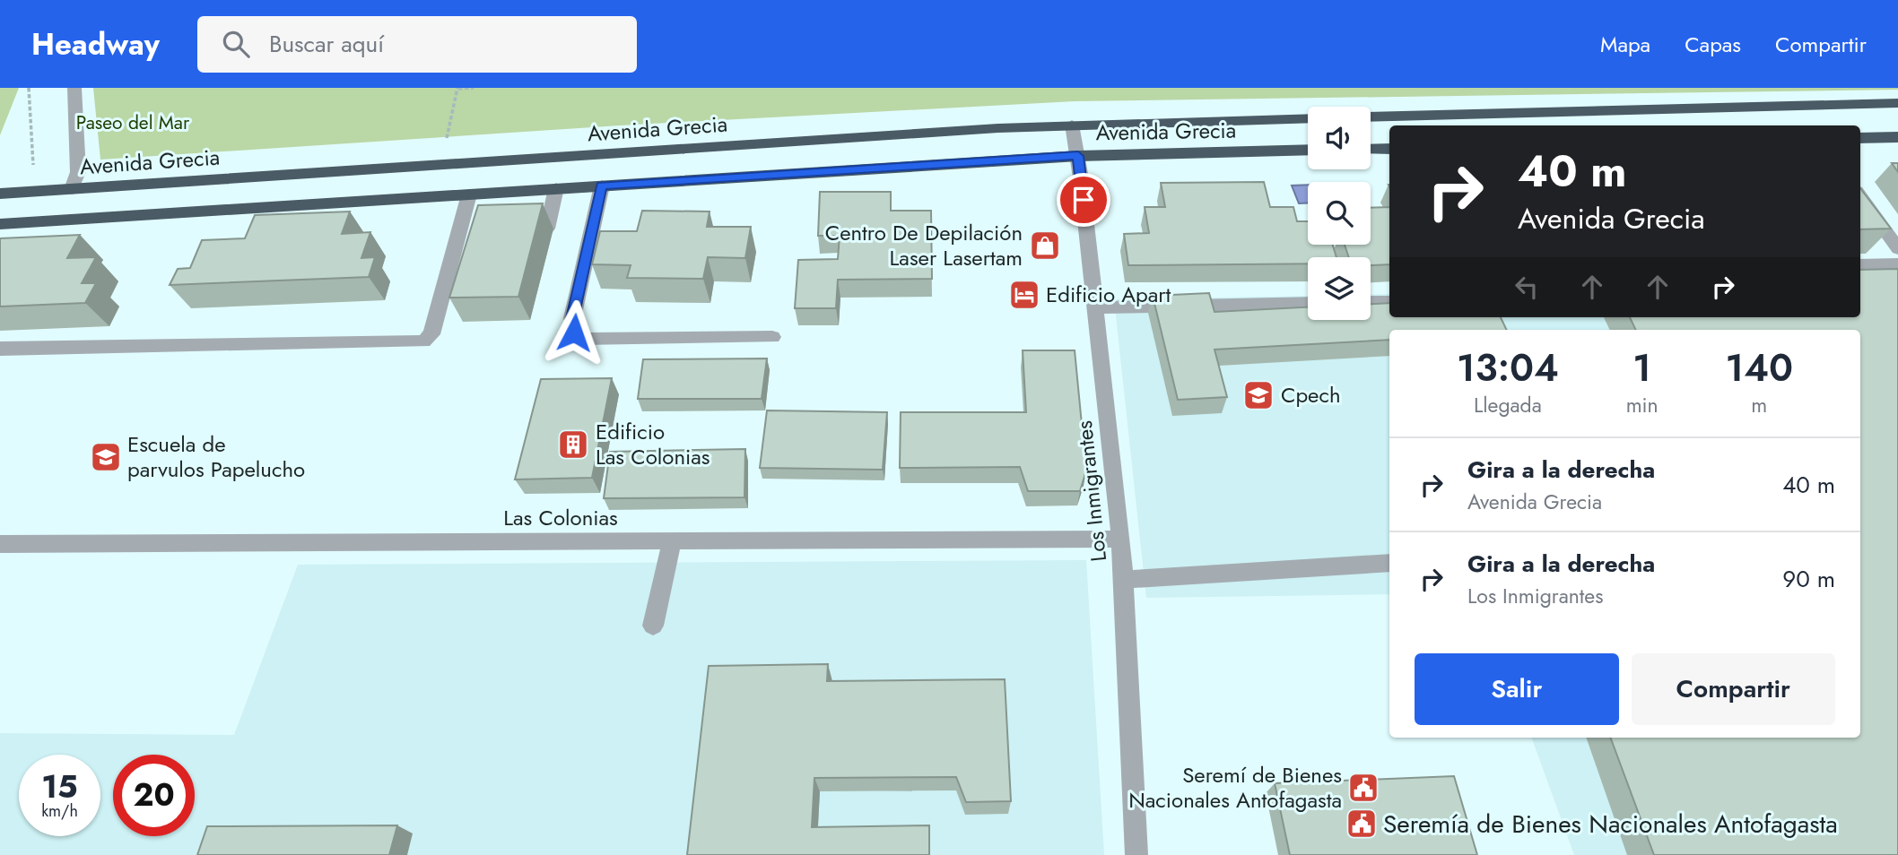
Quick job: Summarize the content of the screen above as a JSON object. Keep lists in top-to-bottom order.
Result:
{
  "streets": {
    "highway": ["Avenida Grecia"],
    "street": ["Los Inmigrantes", "Las Colonias"]
  },
  "crossings": [
    ["Avenida Grecia", "Los Inmigrantes"],
    ["Los Inmigrantes", "Las Colonias"]
  ],
  "parks": ["Paseo del Mar"],
  "places": {
    "shop": ["Centro De Depilación Laser Lasertam"],
    "hotel": ["Edificio Apart"],
    "school or university": ["Cpech", "Escuela de parvulos Papelucho"],
    "building": ["Edificio Las Colonias"],
    "public building": ["Seremí de Bienes Nacionales Antofagasta", "Seremía de Bienes Nacionales Antofagasta"]
  },
  "page": {
    "header": "Headway",
    "search": "Buscar aquí",
    "nav": ["Mapa", "Capas", "Compartir"],
    "turn": ["40 m", "Avenida Grecia"],
    "eta": [
      "13:04",
      "Llegada",
      "1",
      "min",
      "140",
      "m"
    ],
    "list": [
      {
        "name": "Gira a la derecha",
        "note": "Avenida Grecia",
        "value": "40 m"
      },
      {
        "name": "Gira a la derecha",
        "note": "Los Inmigrantes",
        "value": "90 m"
      }
    ],
    "buttons": ["Salir", "Compartir"],
    "speed": "15 km/h",
    "limit": "20"
  }
}
